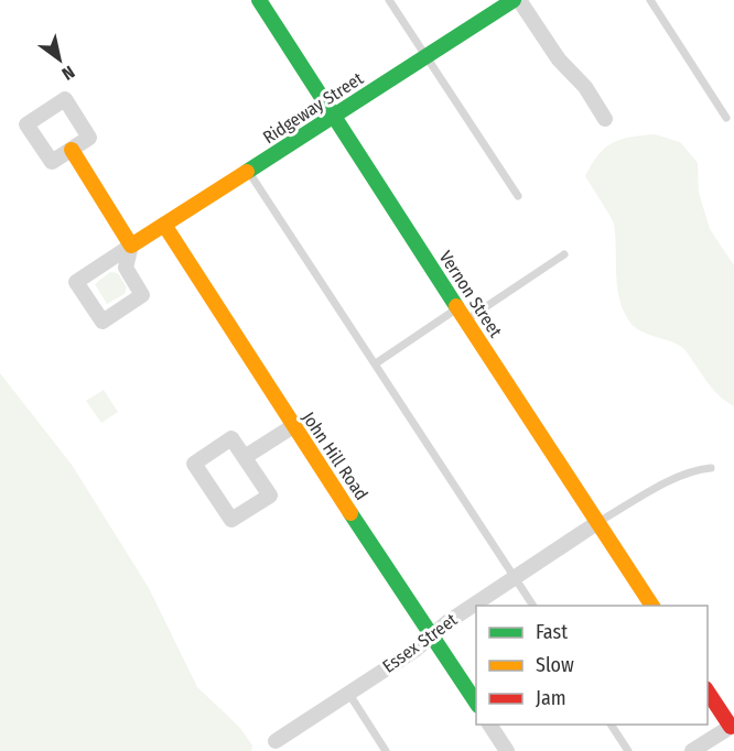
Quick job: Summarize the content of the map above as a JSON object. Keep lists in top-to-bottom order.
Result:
{
  "streets": {
    "street": [
      "Ridgeway Street",
      "Vernon Street",
      "John Hill Road",
      "Essex Street"
    ]
  },
  "crossings": [
    ["Ridgeway Street", "Vernon Street"],
    ["Ridgeway Street", "John Hill Road"],
    ["Vernon Street", "Essex Street"],
    ["John Hill Road", "Essex Street"]
  ],
  "legend": ["Fast", "Slow", "Jam"],
  "north": "bottom right"
}
